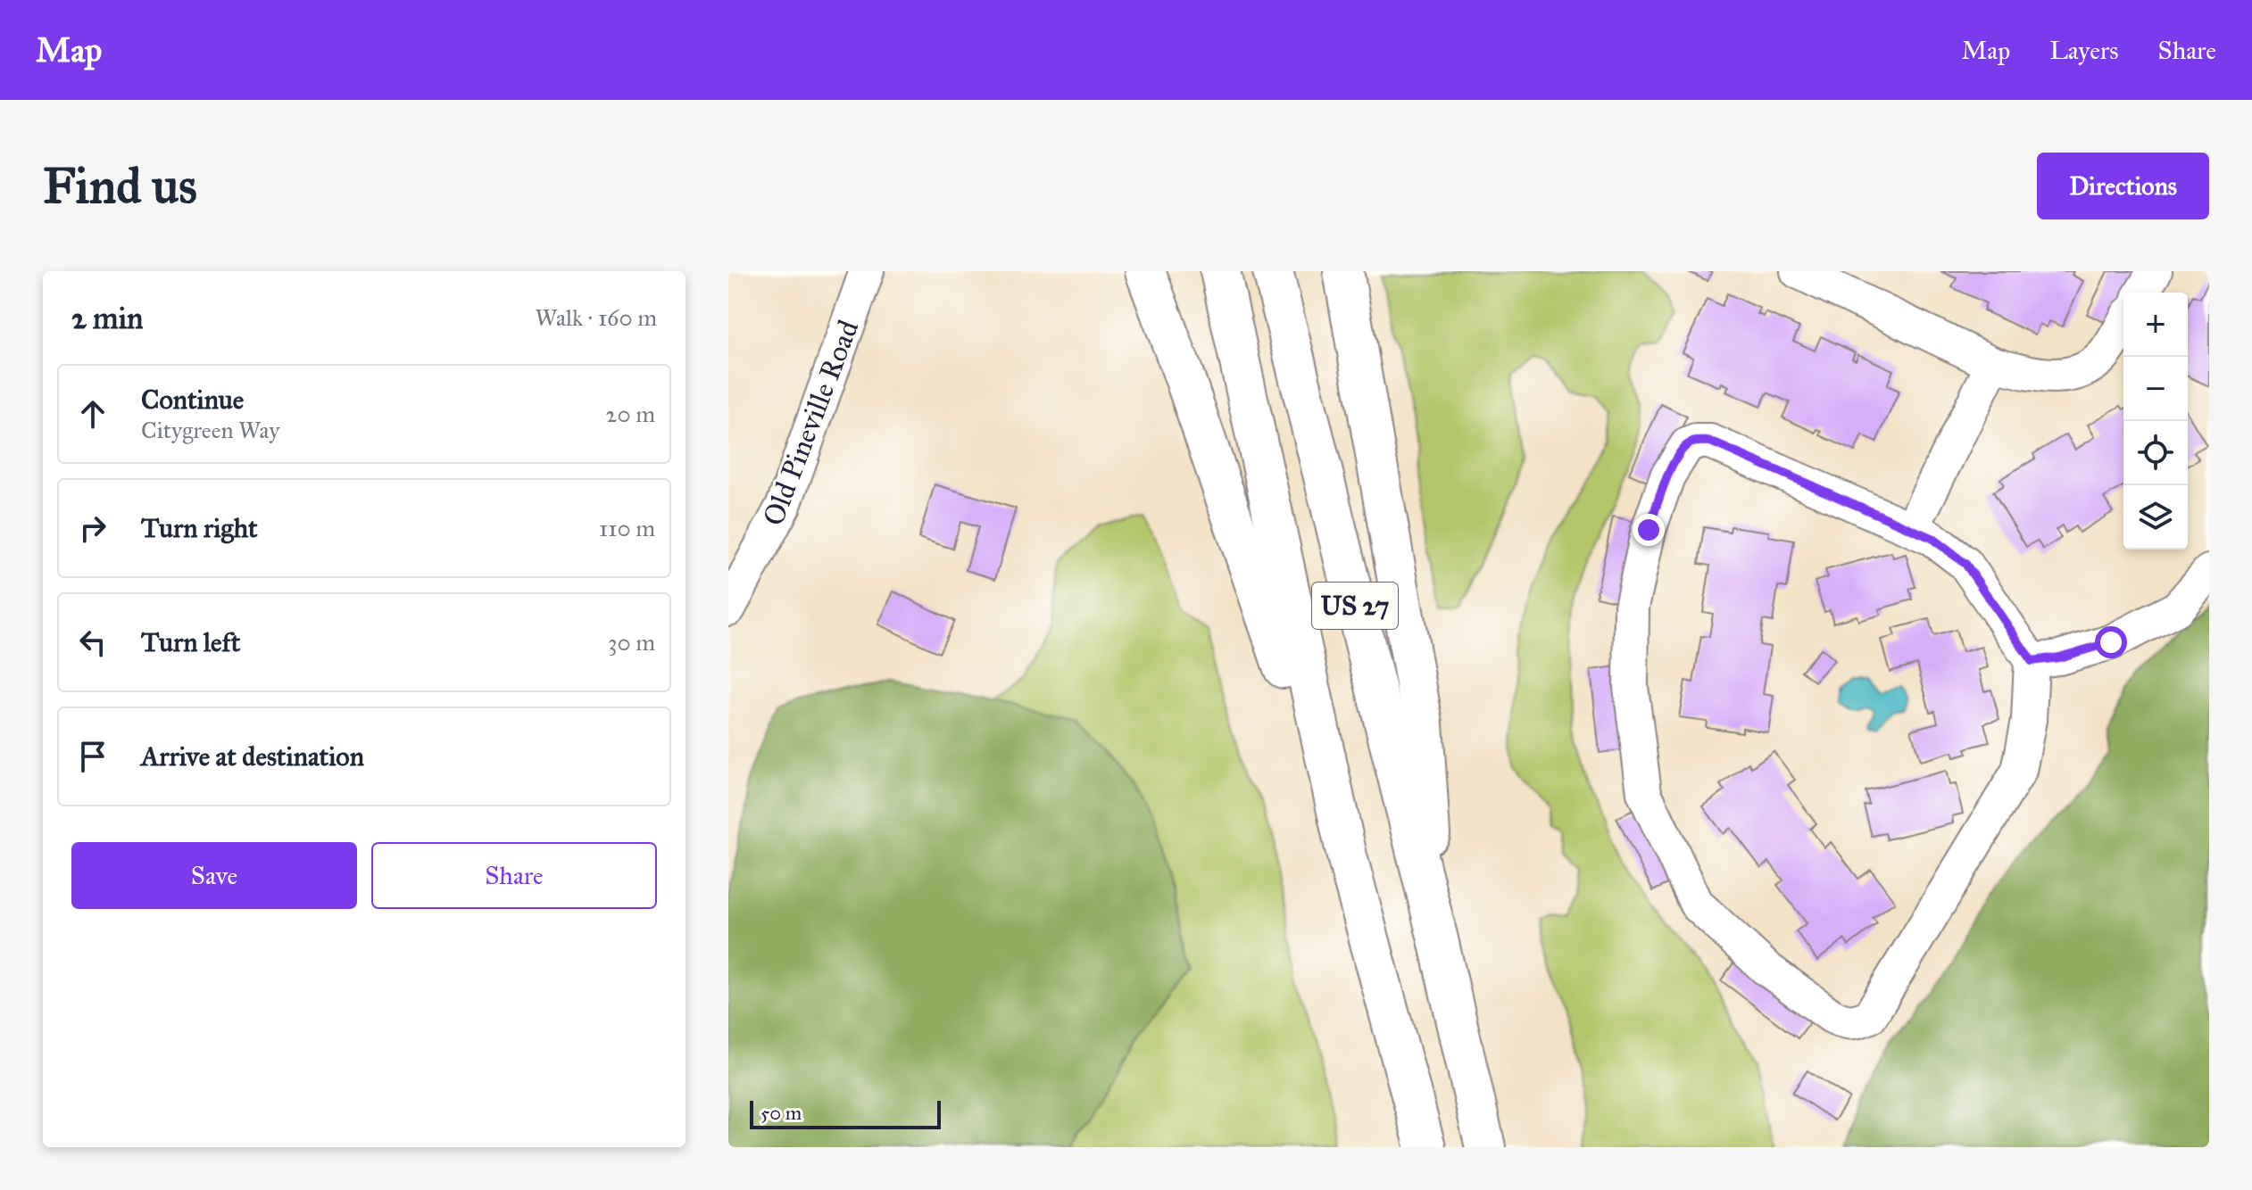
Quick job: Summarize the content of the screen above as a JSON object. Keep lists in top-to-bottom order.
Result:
{
  "streets": {
    "highway": ["US 27"],
    "street": ["Old Pineville Road"]
  },
  "scale_bar": "50 m",
  "page": {
    "header": "Map",
    "nav": ["Map", "Layers", "Share"],
    "buttons": [
      "Directions",
      ["Save", "Share"]
    ],
    "title": "Find us",
    "heading": ["2 min", "Walk · 160 m"],
    "map_buttons": ["+", "−"],
    "list": [
      ["Continue", "Citygreen Way", "20 m"],
      ["Turn right", "110 m"],
      ["Turn left", "30 m"],
      "Arrive at destination"
    ],
    "scale": "50 m"
  }
}
